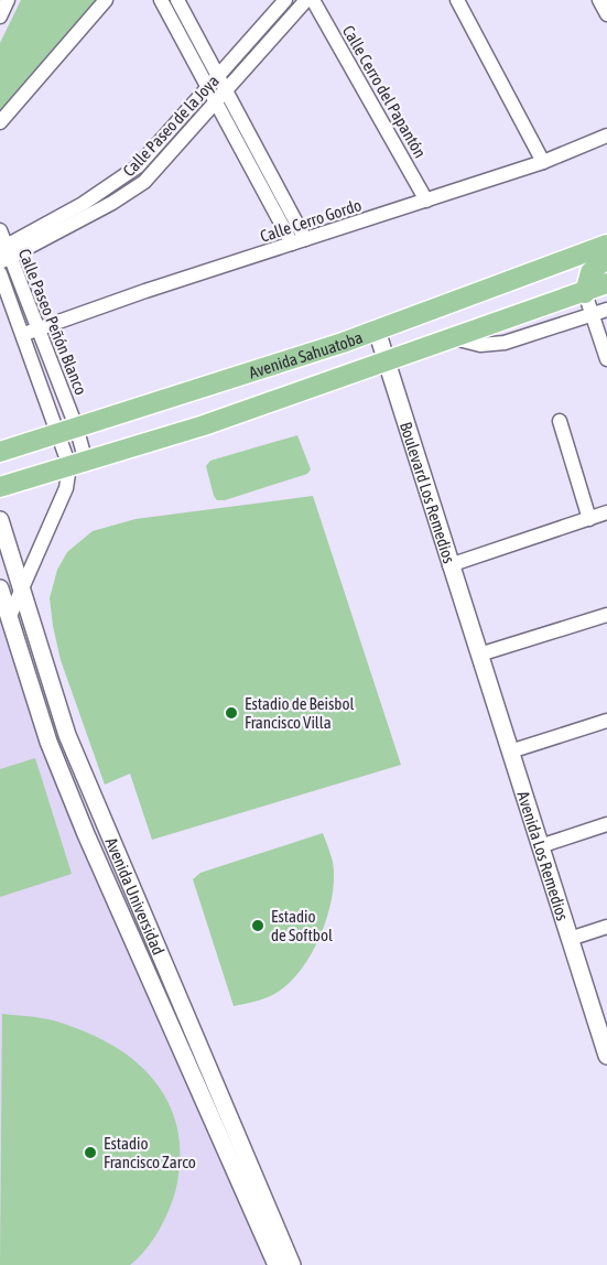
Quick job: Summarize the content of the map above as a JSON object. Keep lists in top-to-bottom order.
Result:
{
  "streets": {
    "main road": ["Avenida Sahuatoba"],
    "street": [
      "Calle Cerro del Papantón",
      "Calle Paseo de la Joya",
      "Calle Cerro Gordo",
      "Calle Paseo Peñón Blanco",
      "Boulevard Los Remedios",
      "Avenida Los Remedios",
      "Avenida Universidad"
    ]
  },
  "crossings": [
    ["Calle Cerro del Papantón", "Calle Cerro Gordo"],
    ["Calle Paseo de la Joya", "Calle Paseo Peñón Blanco"],
    ["Calle Cerro Gordo", "Calle Paseo Peñón Blanco"],
    ["Calle Paseo Peñón Blanco", "Avenida Sahuatoba"],
    ["Avenida Sahuatoba", "Boulevard Los Remedios"],
    ["Boulevard Los Remedios", "Avenida Los Remedios"]
  ],
  "places": ["Estadio de Beisbol Francisco Villa", "Estadio de Softbol", "Estadio Francisco Zarco"]
}
